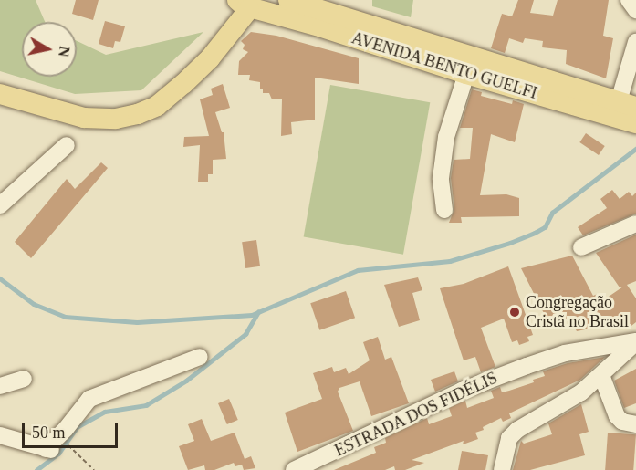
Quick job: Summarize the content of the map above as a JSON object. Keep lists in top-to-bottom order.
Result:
{
  "streets": {
    "main road": ["AVENIDA BENTO GUELFI"],
    "street": ["ESTRADA DOS FIDÉLIS"]
  },
  "places": ["Congregação Cristã no Brasil"],
  "scale_bar": "50 m",
  "north": "right"
}
